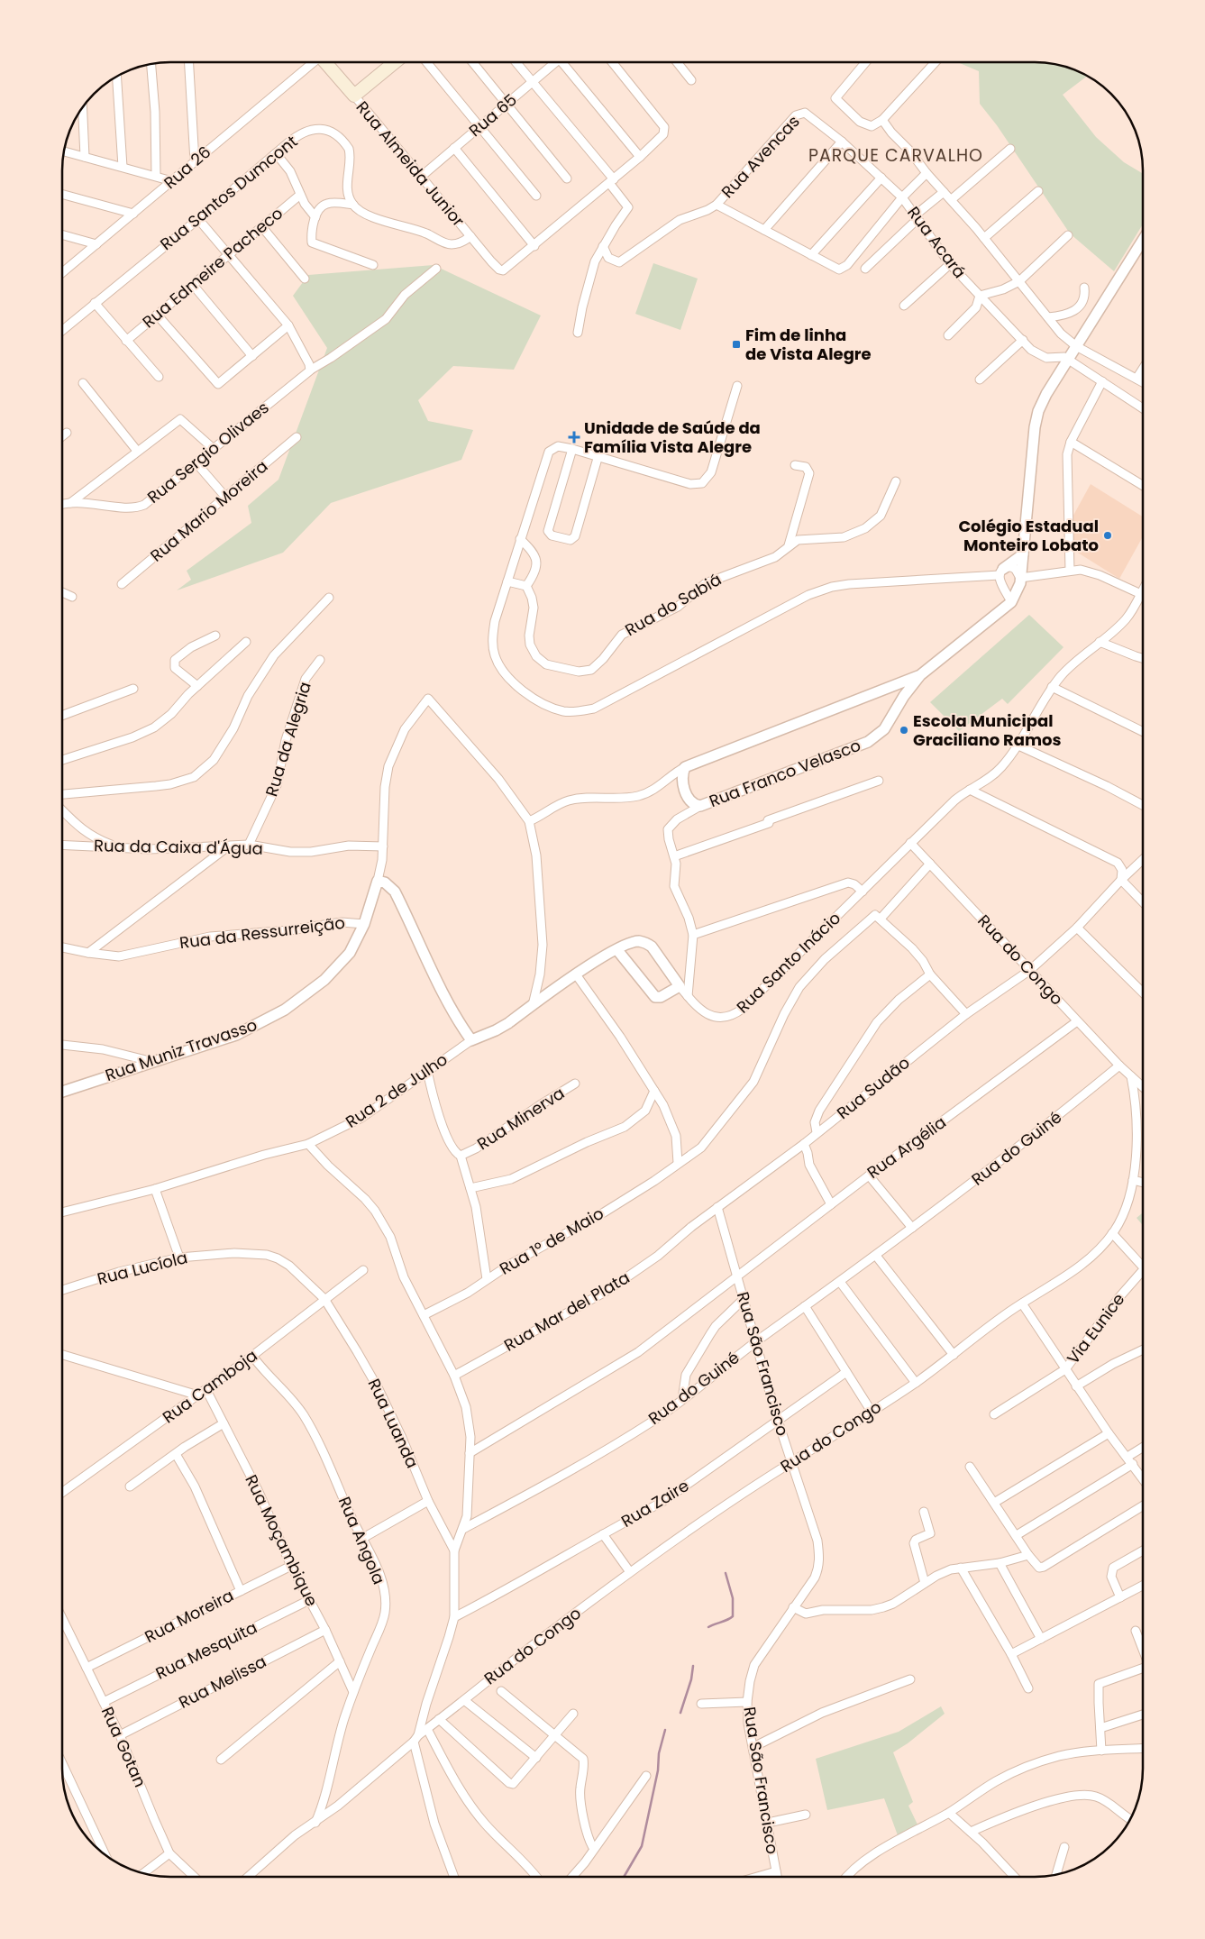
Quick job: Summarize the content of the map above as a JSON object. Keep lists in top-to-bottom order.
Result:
{
  "streets": {
    "main road": ["Rua Almeida Junior"],
    "street": [
      "Rua 65",
      "Rua Avencas",
      "Rua 26",
      "Rua Santos Dumcont",
      "Rua Acará",
      "Rua Edmeire Pacheco",
      "Rua Sergio Olivaes",
      "Rua Mario Moreira",
      "Rua do Sabiá",
      "Rua da Alegria",
      "Rua Franco Velasco",
      "Rua da Caixa d'Água",
      "Rua da Ressurreição",
      "Rua do Congo",
      "Rua Santo Inácio",
      "Rua Muniz Travasso",
      "Rua Sudão",
      "Rua 2 de Julho",
      "Rua Minerva",
      "Rua Argélia",
      "Rua do Guiné",
      "Rua 1º de Maio",
      "Rua Lucíola",
      "Rua Mar del Plata",
      "Via Eunice",
      "Rua São Francisco",
      "Rua Camboja",
      "Rua Luanda",
      "Rua Zaire",
      "Rua Moçambique",
      "Rua Angola",
      "Rua Moreira",
      "Rua Mesquita",
      "Rua Melissa",
      "Rua Gotan"
    ]
  },
  "crossings": [
    ["Rua 65", "Rua Almeida Junior"],
    ["Rua Avencas", "Rua Acará"],
    ["Rua Santos Dumcont", "Rua Edmeire Pacheco"],
    ["Rua Acará", "Rua Franco Velasco"],
    ["Rua da Alegria", "Rua da Caixa d'Água"],
    ["Rua da Caixa d'Água", "Rua Muniz Travasso"],
    ["Rua da Ressurreição", "Rua Muniz Travasso"],
    ["Rua do Congo", "Rua Santo Inácio"],
    ["Rua do Congo", "Rua Sudão"],
    ["Rua do Congo", "Rua Argélia"],
    ["Rua do Congo", "Rua do Guiné"],
    ["Rua do Congo", "Rua 1º de Maio"],
    ["Rua do Congo", "Rua São Francisco"],
    ["Rua do Congo", "Rua Angola"],
    ["Rua Santo Inácio", "Rua 2 de Julho"],
    ["Rua Sudão", "Rua Mar del Plata"],
    ["Rua Sudão", "Rua São Francisco"],
    ["Rua Argélia", "Rua São Francisco"],
    ["Rua do Guiné", "Rua São Francisco"],
    ["Rua Lucíola", "Rua Camboja"],
    ["Rua Lucíola", "Rua Luanda"],
    ["Rua Mar del Plata", "Rua São Francisco"],
    ["Rua São Francisco", "Rua Zaire"],
    ["Rua Camboja", "Rua Luanda"],
    ["Rua Camboja", "Rua Moçambique"],
    ["Rua Camboja", "Rua Angola"],
    ["Rua Moçambique", "Rua Angola"],
    ["Rua Moçambique", "Rua Moreira"],
    ["Rua Moçambique", "Rua Mesquita"],
    ["Rua Moçambique", "Rua Melissa"],
    ["Rua Moreira", "Rua Gotan"],
    ["Rua Mesquita", "Rua Gotan"],
    ["Rua Melissa", "Rua Gotan"]
  ],
  "districts": ["PARQUE CARVALHO"],
  "places": {
    "transit": ["Fim de linha de Vista Alegre"],
    "health": ["Unidade de Saúde da Família Vista Alegre"],
    "other": ["Colégio Estadual Monteiro Lobato", "Escola Municipal Graciliano Ramos"]
  }
}
